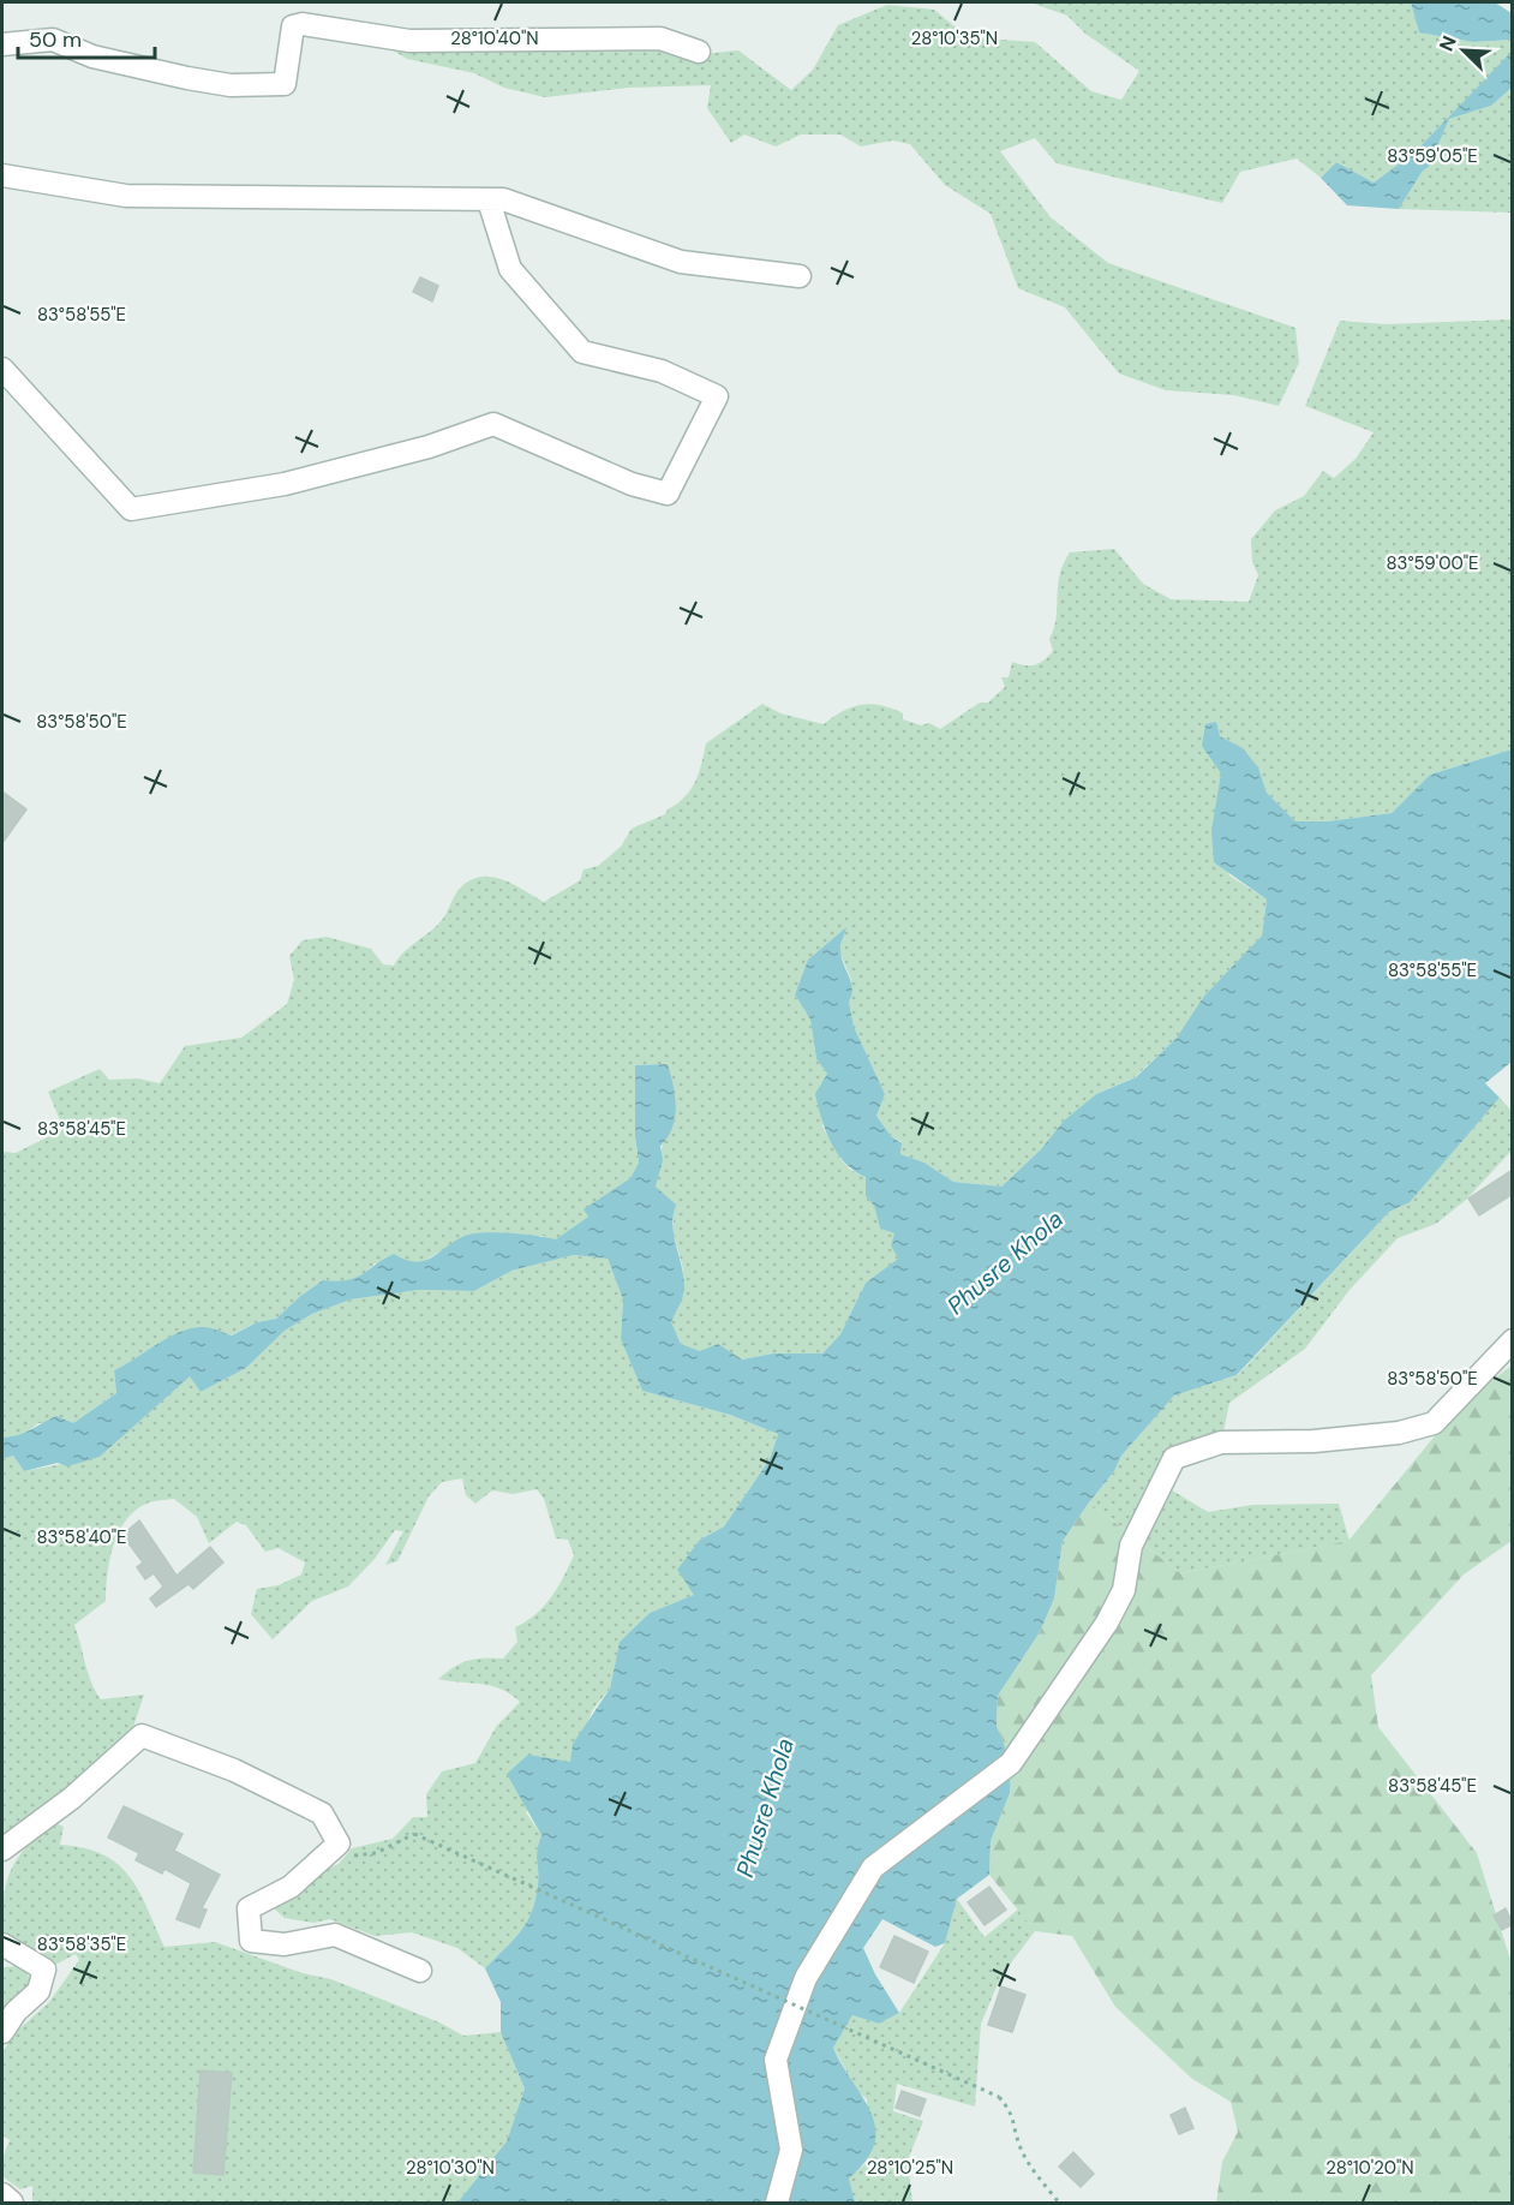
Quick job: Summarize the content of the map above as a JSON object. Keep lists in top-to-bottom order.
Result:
{
  "water": ["Phusre Khola"],
  "scale_bar": "50 m",
  "north": "top left",
  "coordinates": [
    "28°10'40\"N",
    "28°10'35\"N",
    "83°59'05\"E",
    "83°58'55\"E",
    "83°59'00\"E",
    "83°58'50\"E",
    "83°58'45\"E",
    "83°58'40\"E",
    "83°58'35\"E",
    "28°10'30\"N",
    "28°10'25\"N",
    "28°10'20\"N"
  ]
}
